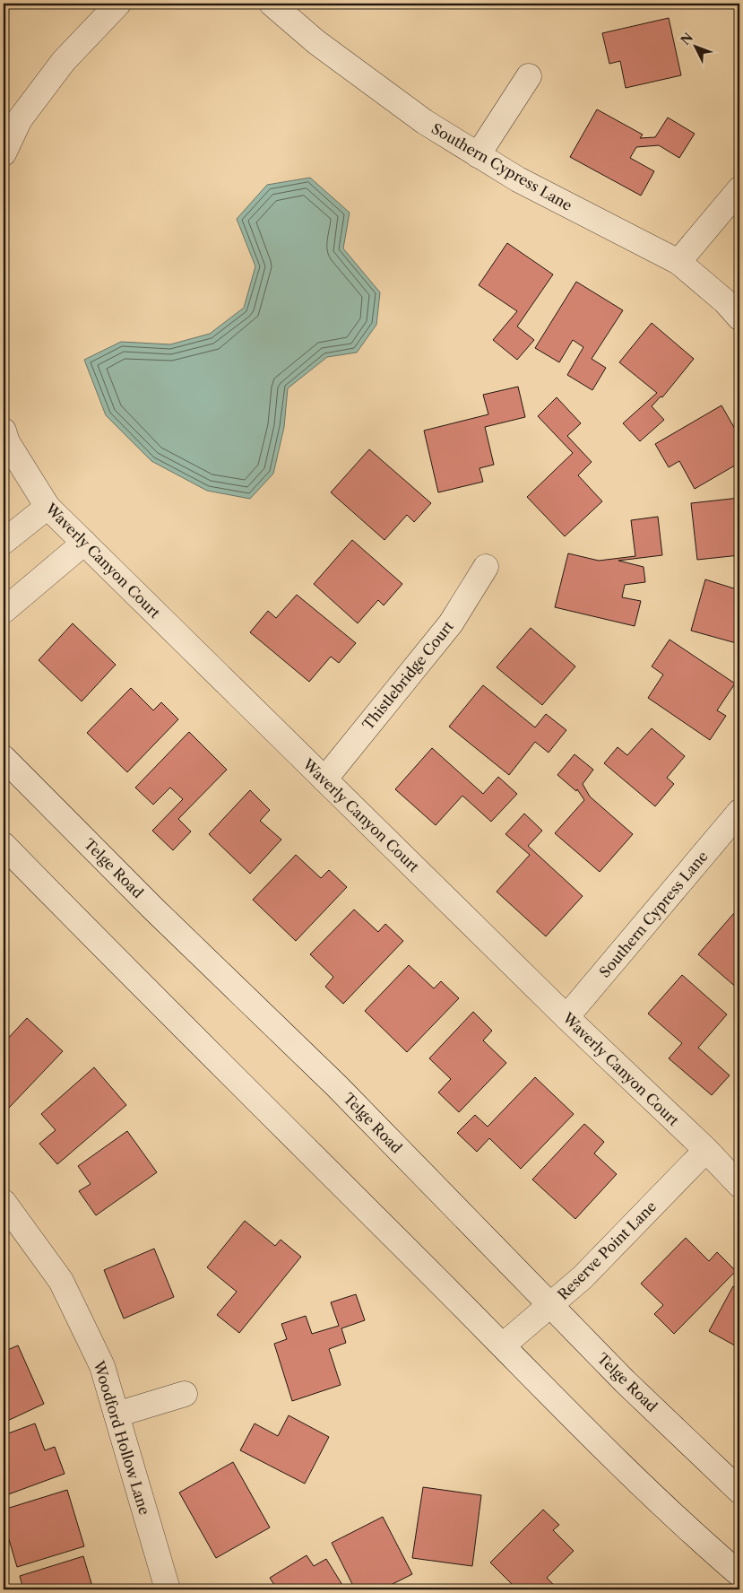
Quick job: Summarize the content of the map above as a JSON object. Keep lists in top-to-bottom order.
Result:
{
  "streets": {
    "street": [
      "Southern Cypress Lane",
      "Waverly Canyon Court",
      "Thistlebridge Court",
      "Telge Road",
      "Reserve Point Lane",
      "Woodford Hollow Lane"
    ]
  },
  "crossings": [
    ["Southern Cypress Lane", "Waverly Canyon Court"],
    ["Waverly Canyon Court", "Thistlebridge Court"],
    ["Waverly Canyon Court", "Reserve Point Lane"],
    ["Telge Road", "Reserve Point Lane"]
  ],
  "north": "top left"
}
